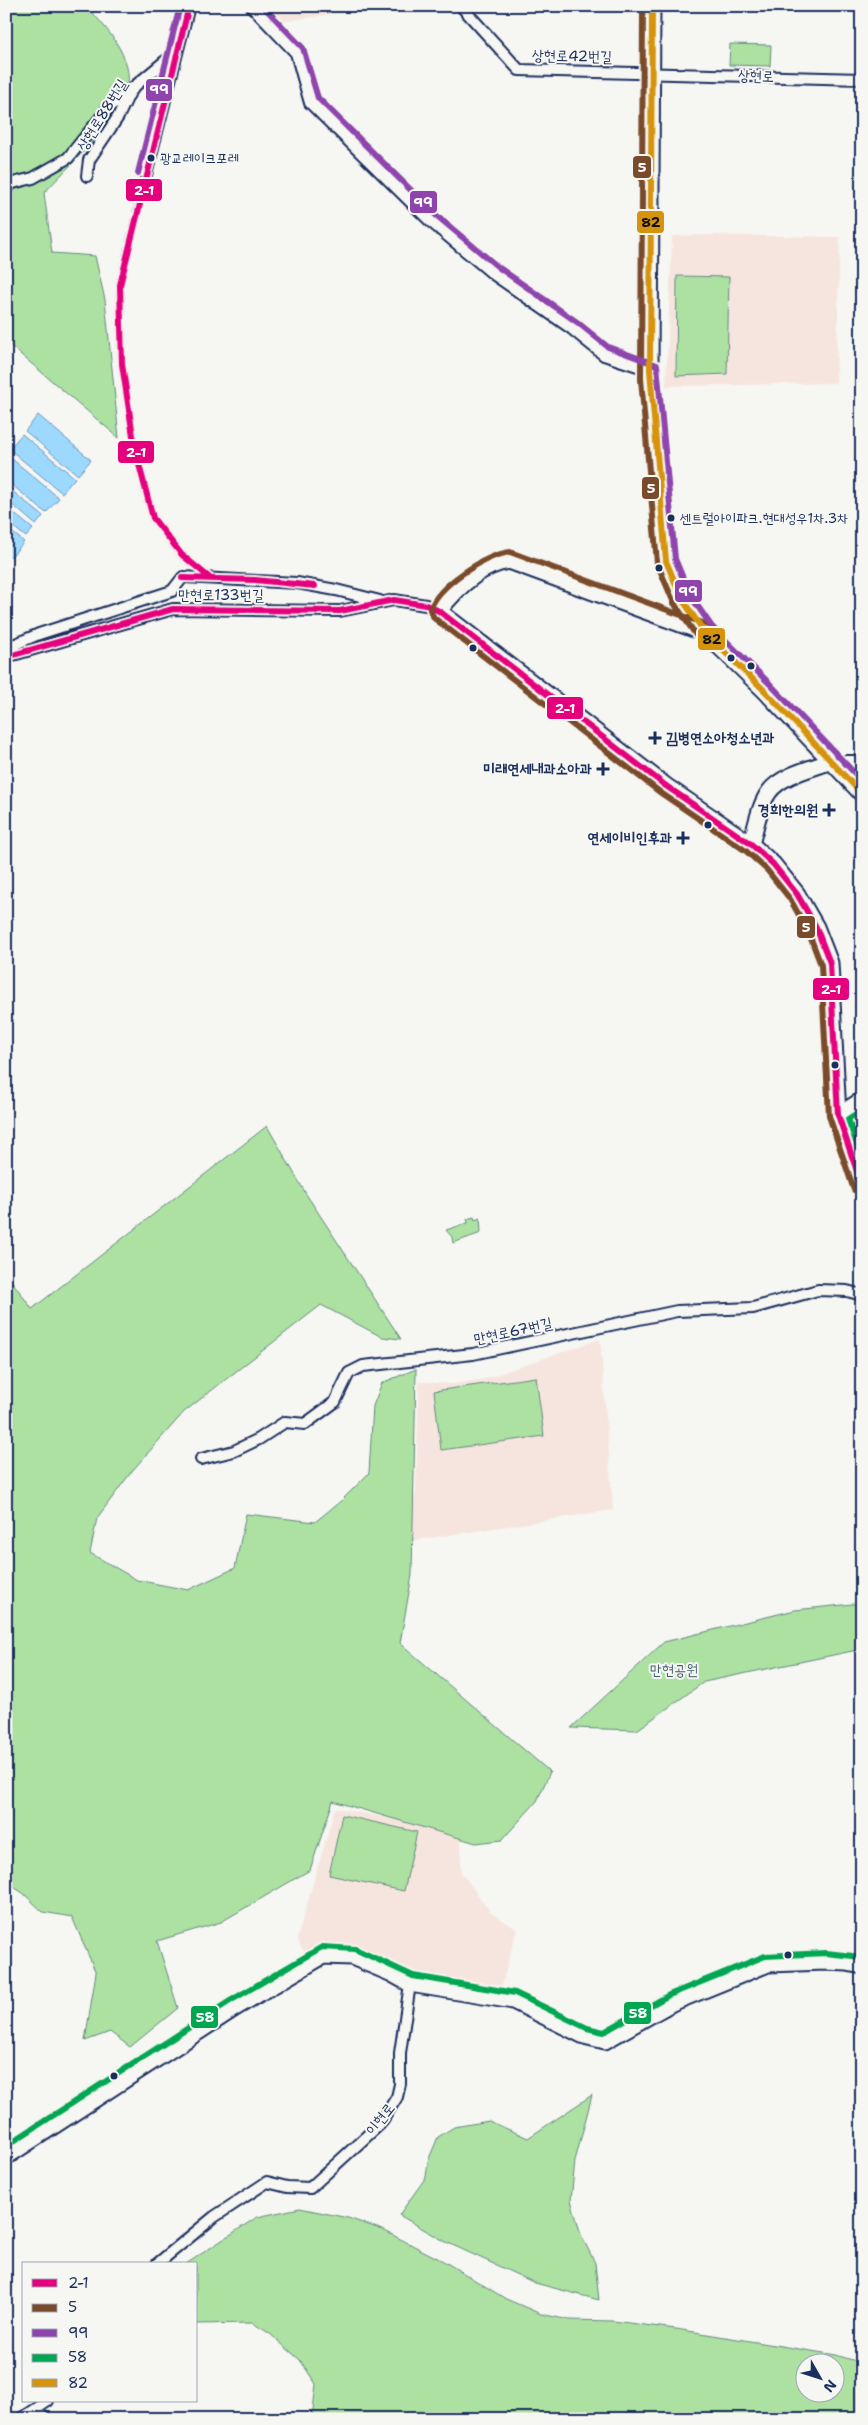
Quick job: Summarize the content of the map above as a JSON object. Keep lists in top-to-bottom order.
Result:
{
  "streets": {
    "street": [
      "상현로42번길",
      "상현로",
      "상현로88번길",
      "만현로133번길",
      "만현로67번길",
      "이현로"
    ]
  },
  "crossings": [
    ["상현로42번길", "상현로"]
  ],
  "parks": ["만현공원"],
  "places": {
    "other": ["광교레이크포레", "센트럴아이파크.현대성우1차.3차"],
    "health": [
      "김병연소아청소년과",
      "미래연세내과소아과",
      "경희한의원",
      "연세이비인후과"
    ]
  },
  "lines": [
    "transit line 2-1",
    "transit line 5",
    "transit line 99",
    "transit line 82",
    "transit line 58"
  ],
  "legend": [
    "2-1",
    "5",
    "99",
    "58",
    "82"
  ],
  "north": "bottom right"
}
